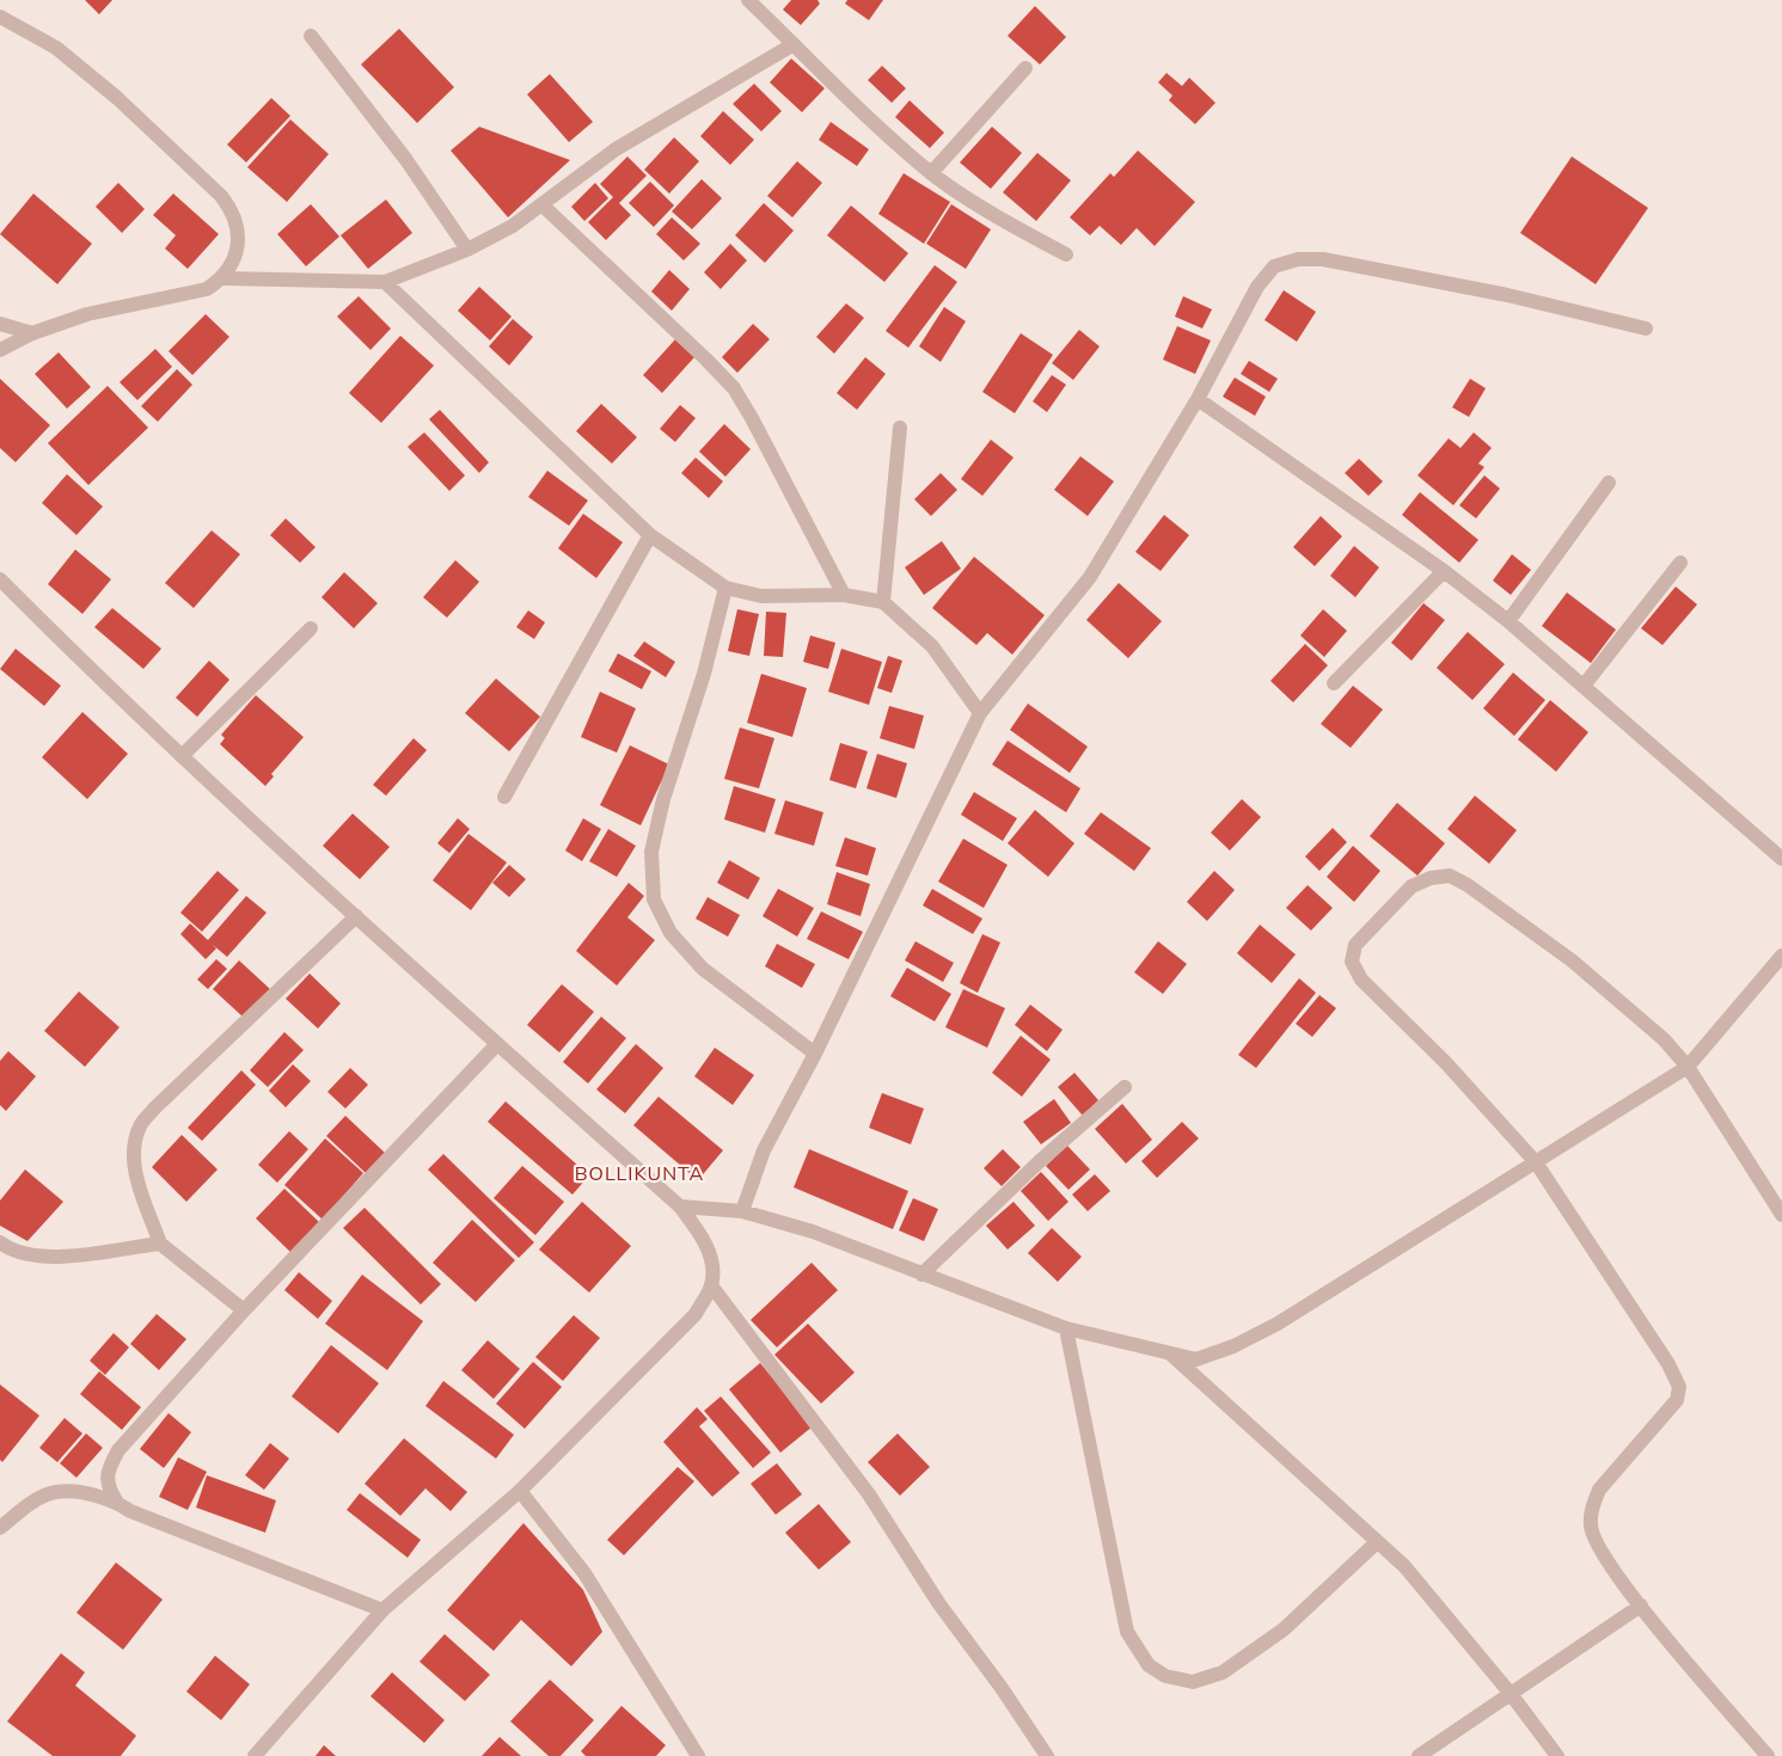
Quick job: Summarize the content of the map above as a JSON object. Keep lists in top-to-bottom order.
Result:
{
  "districts": ["BOLLIKUNTA"]
}
